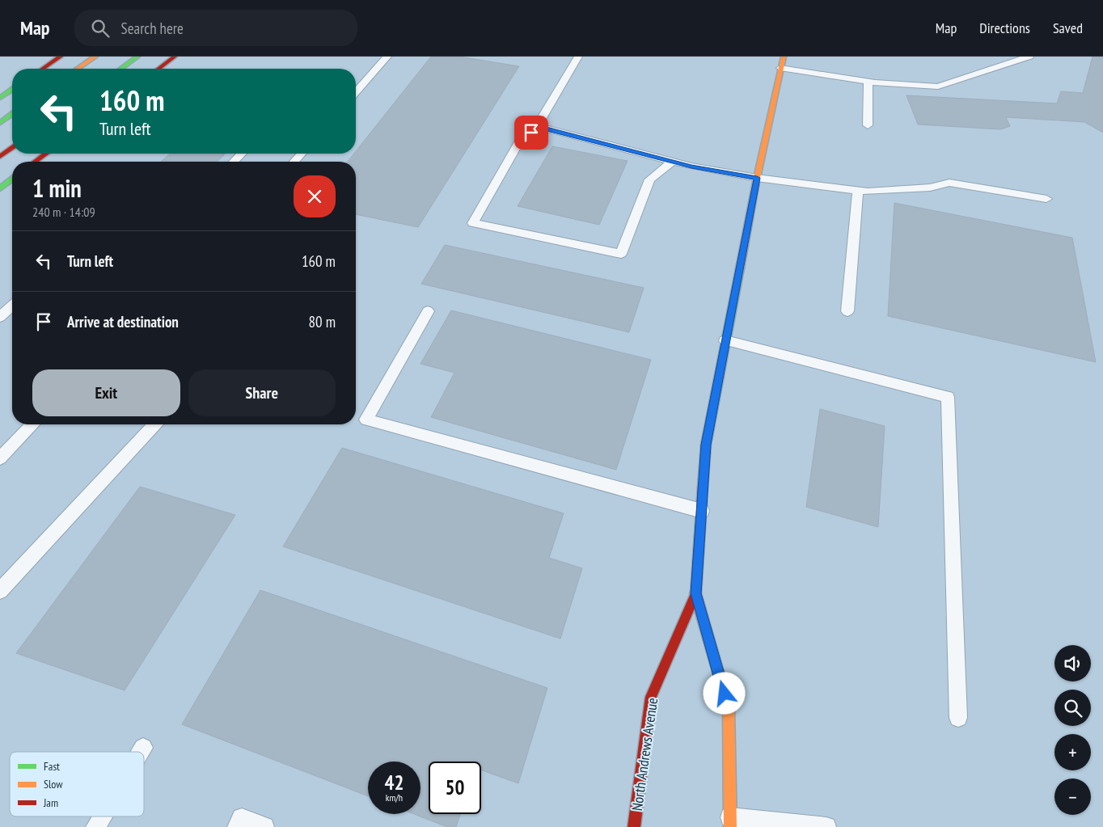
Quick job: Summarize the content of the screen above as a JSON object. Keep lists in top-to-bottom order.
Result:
{
  "streets": {
    "main road": ["North Andrews Avenue"]
  },
  "legend": ["Fast", "Slow", "Jam"],
  "page": {
    "header": "Map",
    "search": "Search here",
    "nav": ["Map", "Directions", "Saved"],
    "turn": ["160 m", "Turn left"],
    "heading": ["1 min", "240 m · 14:09"],
    "list": [
      {
        "name": "Turn left",
        "value": "160 m"
      },
      {
        "name": "Arrive at destination",
        "value": "80 m"
      }
    ],
    "buttons": ["Exit", "Share"],
    "map_buttons": ["+", "−"],
    "speed": "42 km/h",
    "limit": "50"
  }
}
